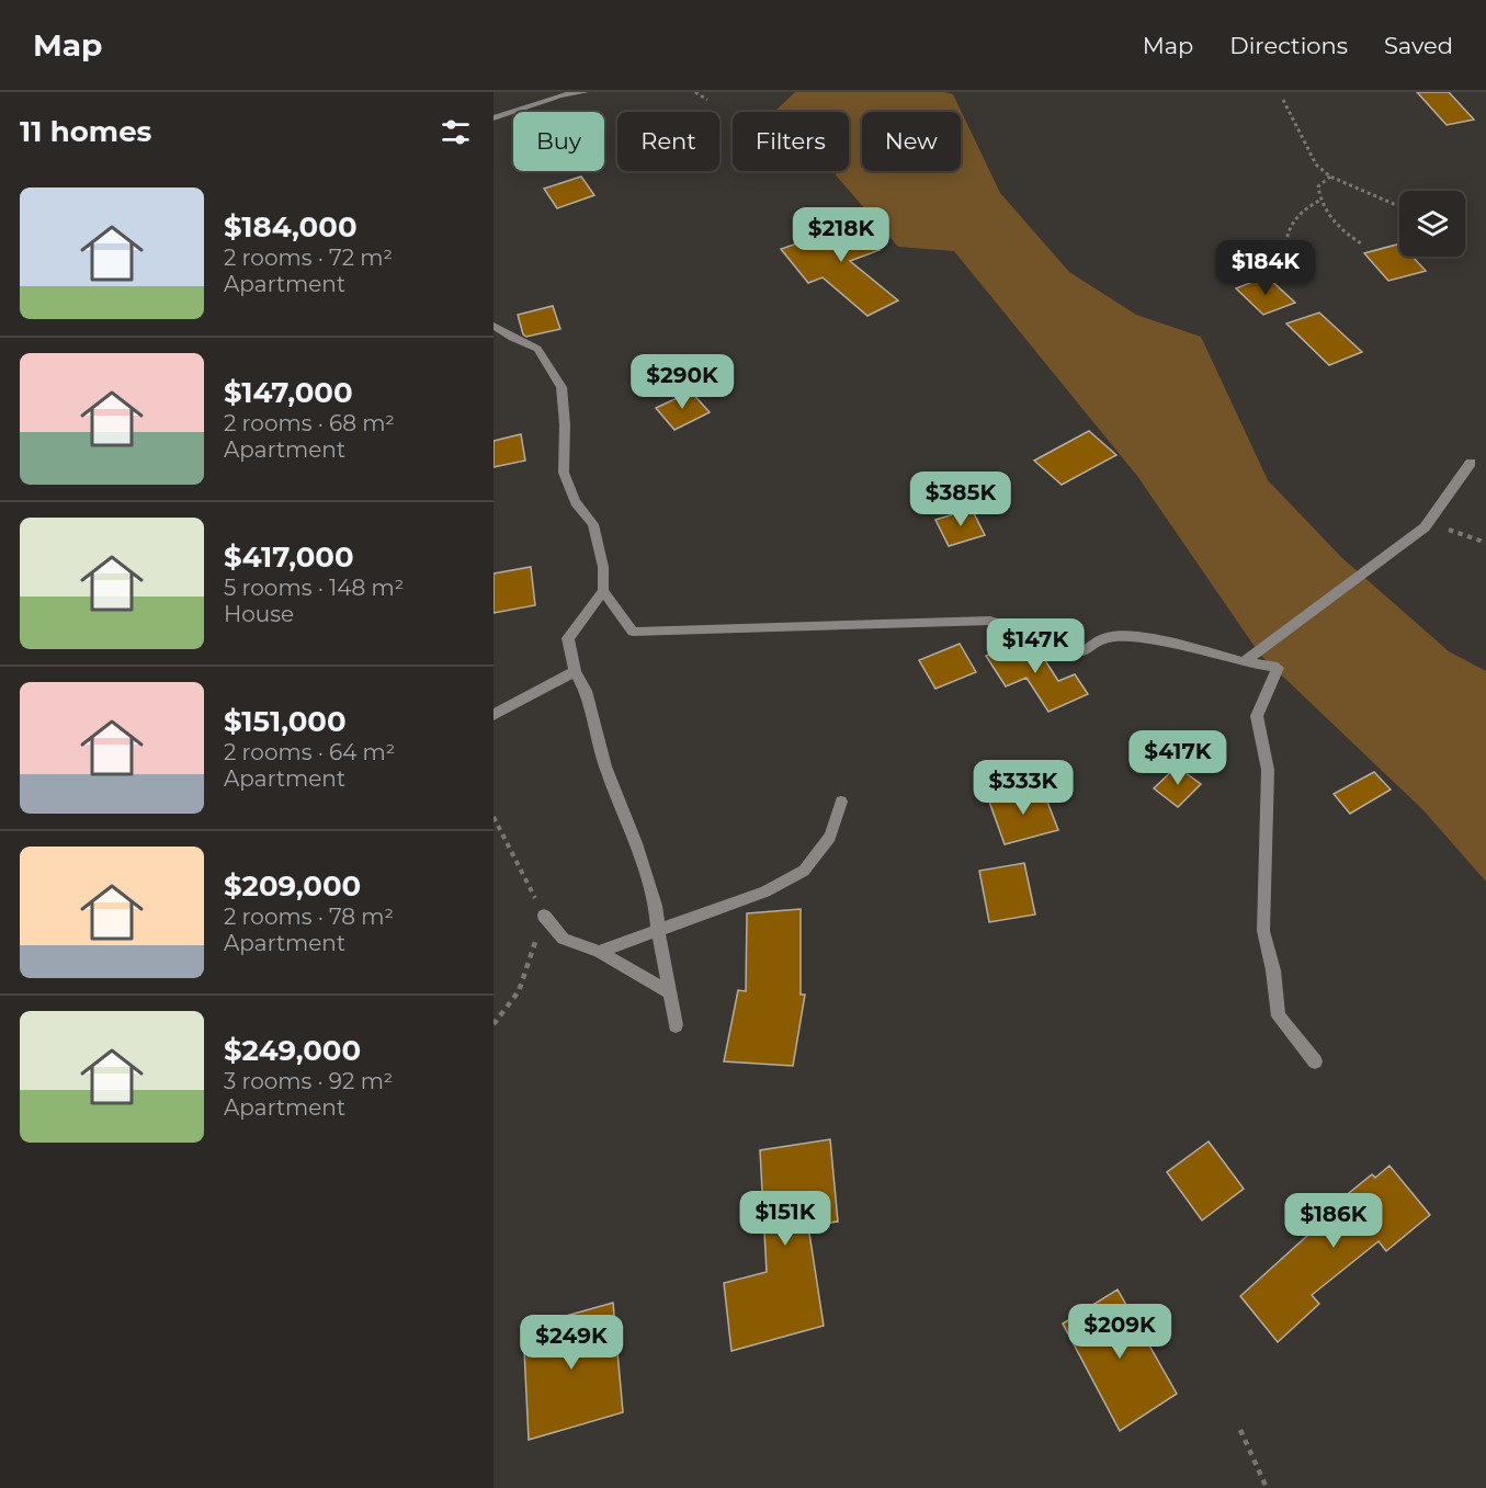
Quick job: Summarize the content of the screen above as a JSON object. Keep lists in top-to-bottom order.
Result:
{
  "page": {
    "header": "Map",
    "nav": ["Map", "Directions", "Saved"],
    "heading": "11 homes",
    "chip": [
      "Buy",
      "Rent",
      "Filters",
      "New"
    ],
    "list": [
      {
        "name": "$184,000",
        "note": "2 rooms · 72 m² · Apartment"
      },
      {
        "name": "$147,000",
        "note": "2 rooms · 68 m² · Apartment"
      },
      {
        "name": "$417,000",
        "note": "5 rooms · 148 m² · House"
      },
      {
        "name": "$151,000",
        "note": "2 rooms · 64 m² · Apartment"
      },
      {
        "name": "$209,000",
        "note": "2 rooms · 78 m² · Apartment"
      },
      {
        "name": "$249,000",
        "note": "3 rooms · 92 m² · Apartment"
      }
    ],
    "price": [
      "$218K",
      "$184K",
      "$290K",
      "$385K",
      "$147K",
      "$417K",
      "$333K",
      "$151K",
      "$186K",
      "$209K",
      "$249K"
    ]
  }
}
